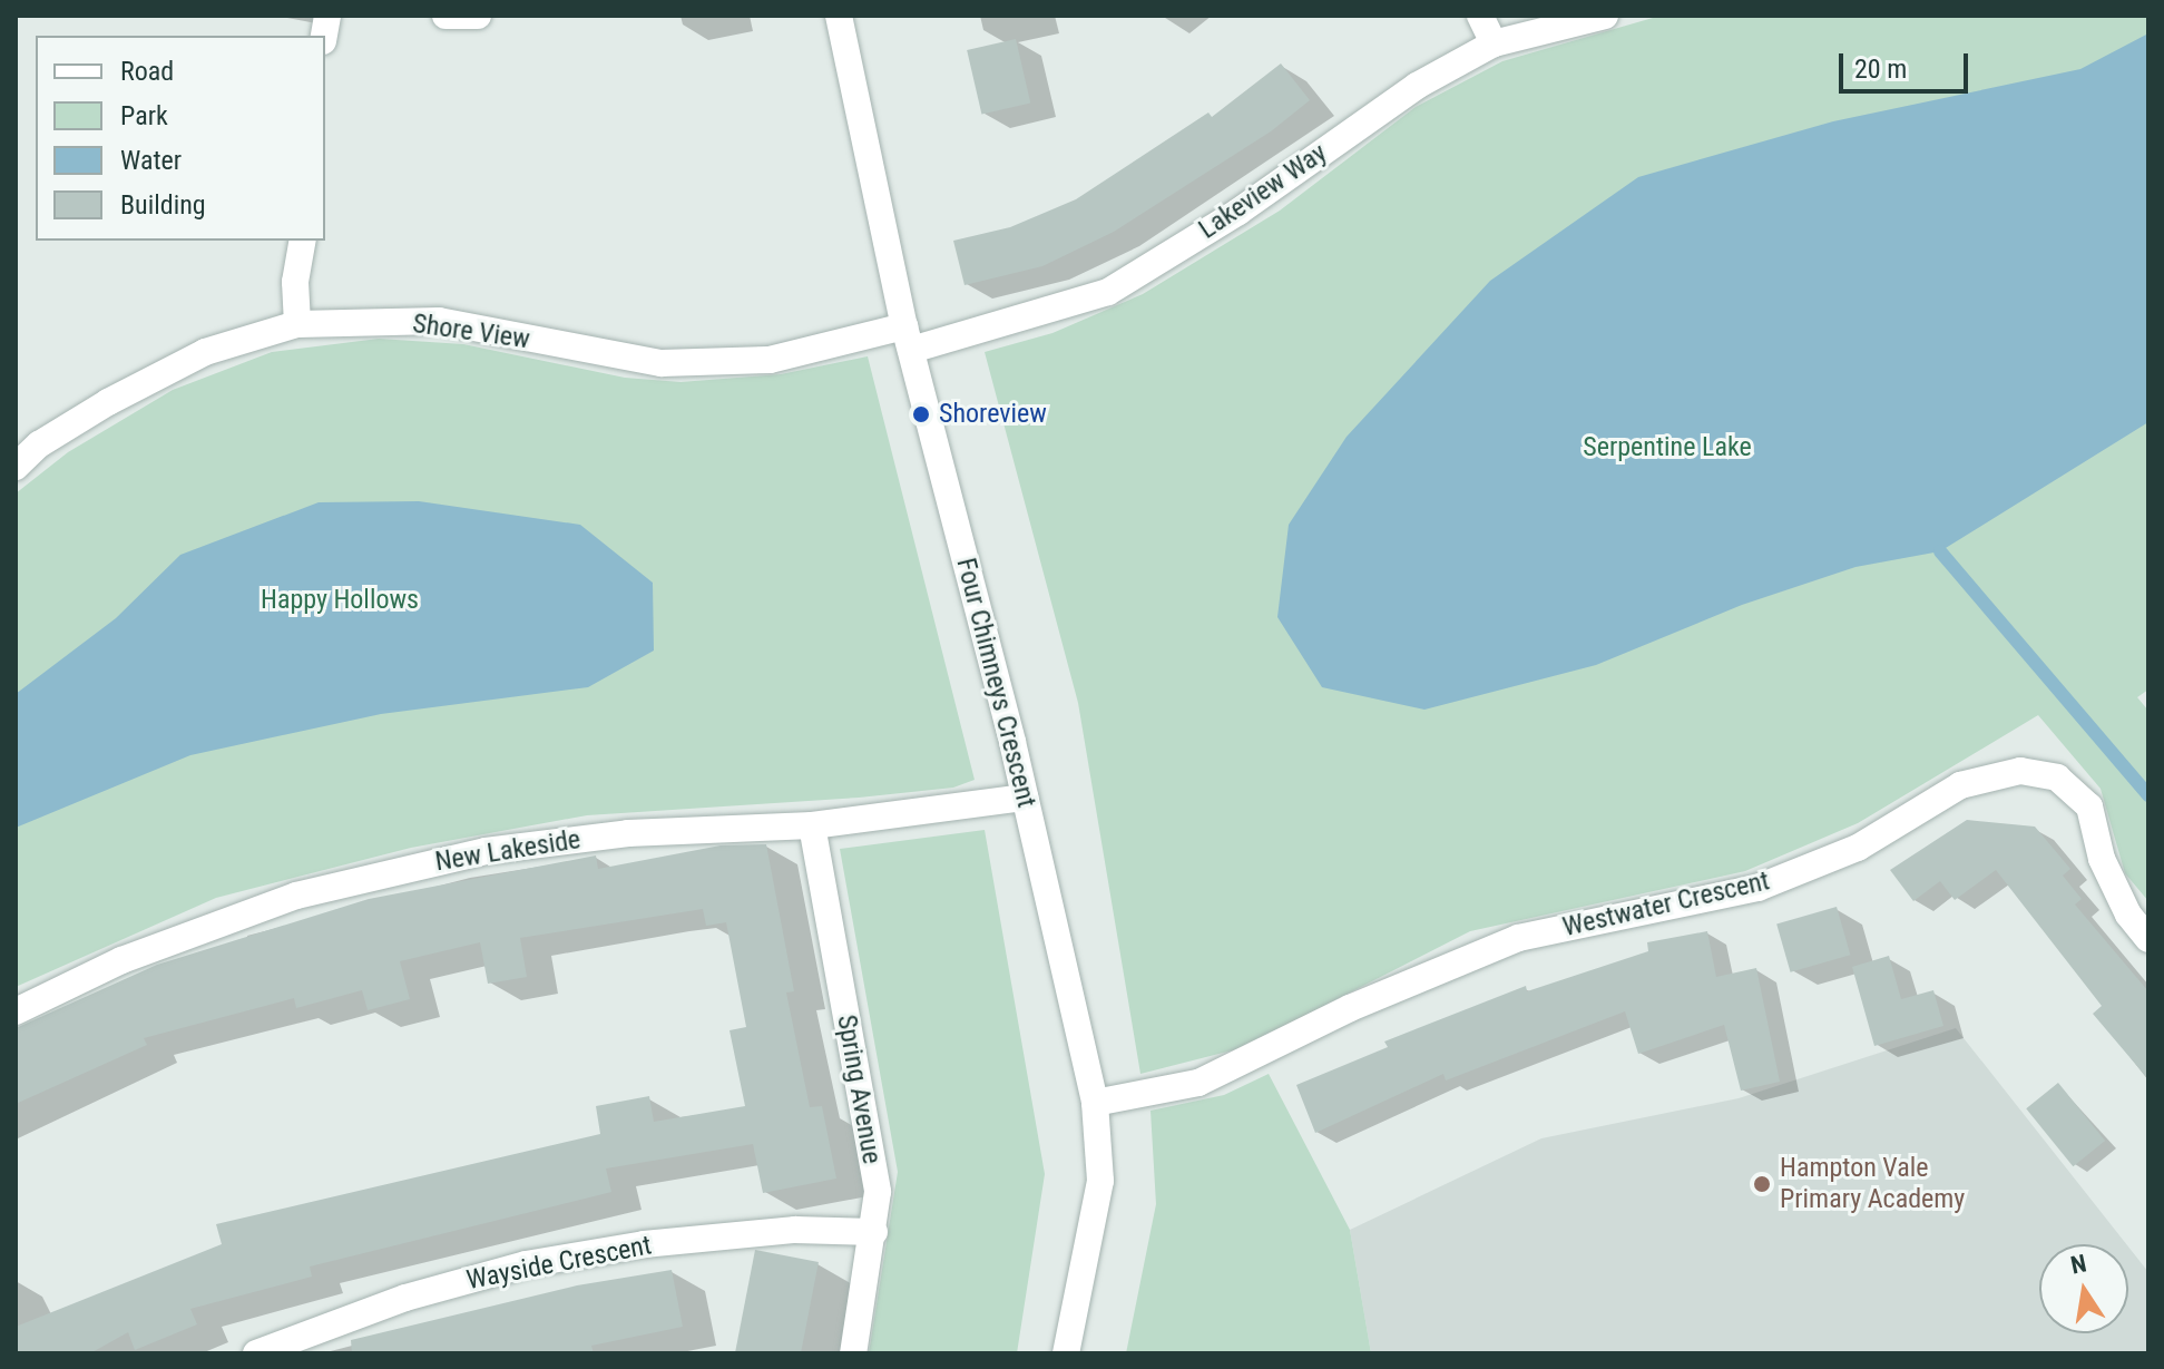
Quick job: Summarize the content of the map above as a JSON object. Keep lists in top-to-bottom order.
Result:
{
  "streets": {
    "street": [
      "Lakeview Way",
      "Shore View",
      "Four Chimneys Crescent",
      "New Lakeside",
      "Westwater Crescent",
      "Spring Avenue",
      "Wayside Crescent"
    ]
  },
  "crossings": [
    ["Lakeview Way", "Shore View"],
    ["Lakeview Way", "Four Chimneys Crescent"],
    ["Shore View", "Four Chimneys Crescent"],
    ["Four Chimneys Crescent", "New Lakeside"],
    ["Four Chimneys Crescent", "Westwater Crescent"],
    ["New Lakeside", "Spring Avenue"],
    ["Spring Avenue", "Wayside Crescent"]
  ],
  "parks": ["Serpentine Lake", "Happy Hollows"],
  "places": ["Shoreview", "Hampton Vale Primary Academy"],
  "legend": [
    "Road",
    "Park",
    "Water",
    "Building"
  ],
  "scale_bar": "20 m",
  "north": "top"
}
